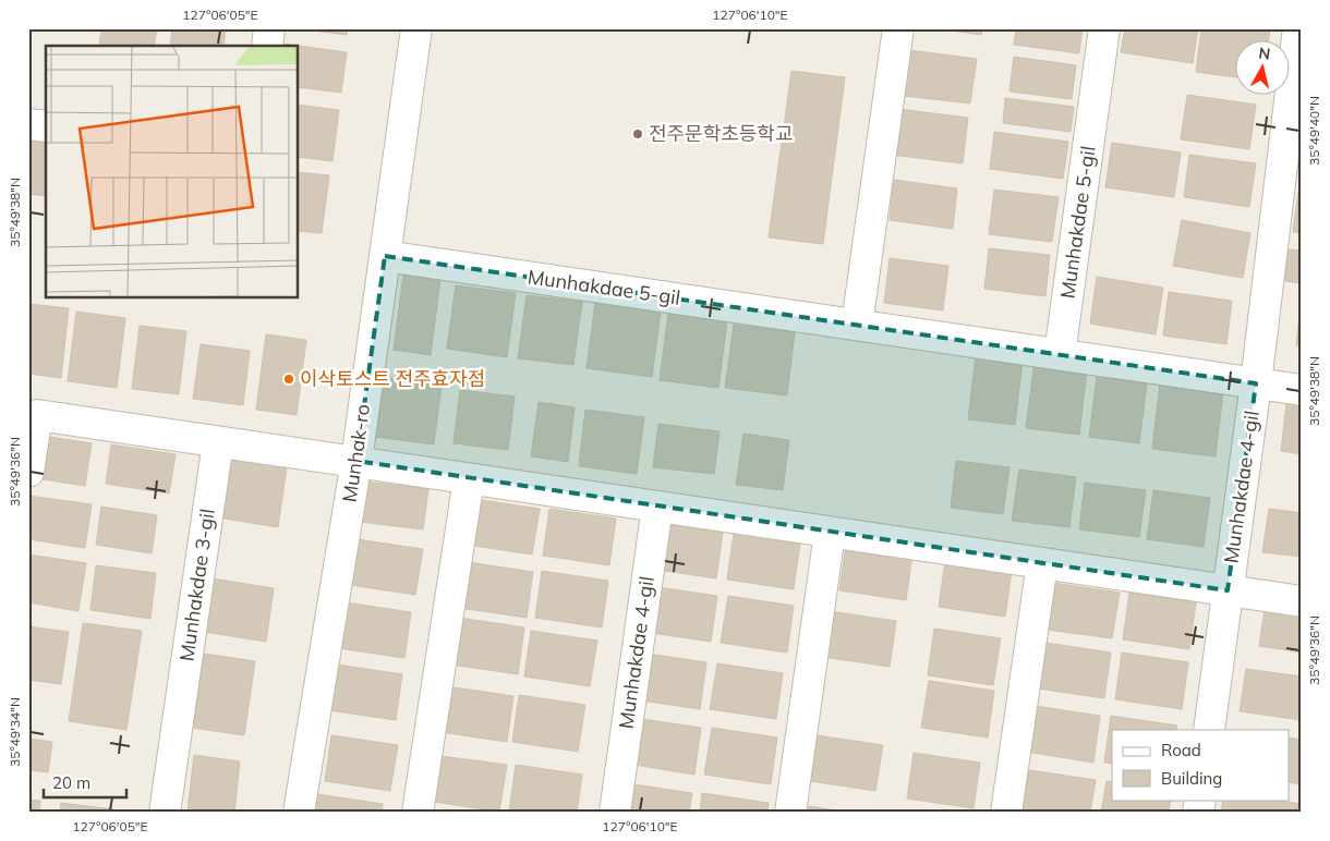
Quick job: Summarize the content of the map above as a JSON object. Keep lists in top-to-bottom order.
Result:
{
  "streets": {
    "street": [
      "Munhakdae 5-gil",
      "Munhak-ro",
      "Munhakdae 4-gil",
      "Munhakdae 3-gil"
    ]
  },
  "crossings": [
    ["Munhakdae 5-gil", "Munhak-ro"],
    ["Munhakdae 5-gil", "Munhakdae 4-gil"],
    ["Munhak-ro", "Munhakdae 4-gil"]
  ],
  "places": ["전주문학초등학교", "이삭토스트 전주효자점"],
  "legend": ["Road", "Building"],
  "scale_bar": "20 m",
  "north": "top",
  "coordinates": [
    "127°06'05\"E",
    "127°06'10\"E",
    "35°49'40\"N",
    "35°49'38\"N",
    "35°49'36\"N",
    "35°49'34\"N"
  ]
}
